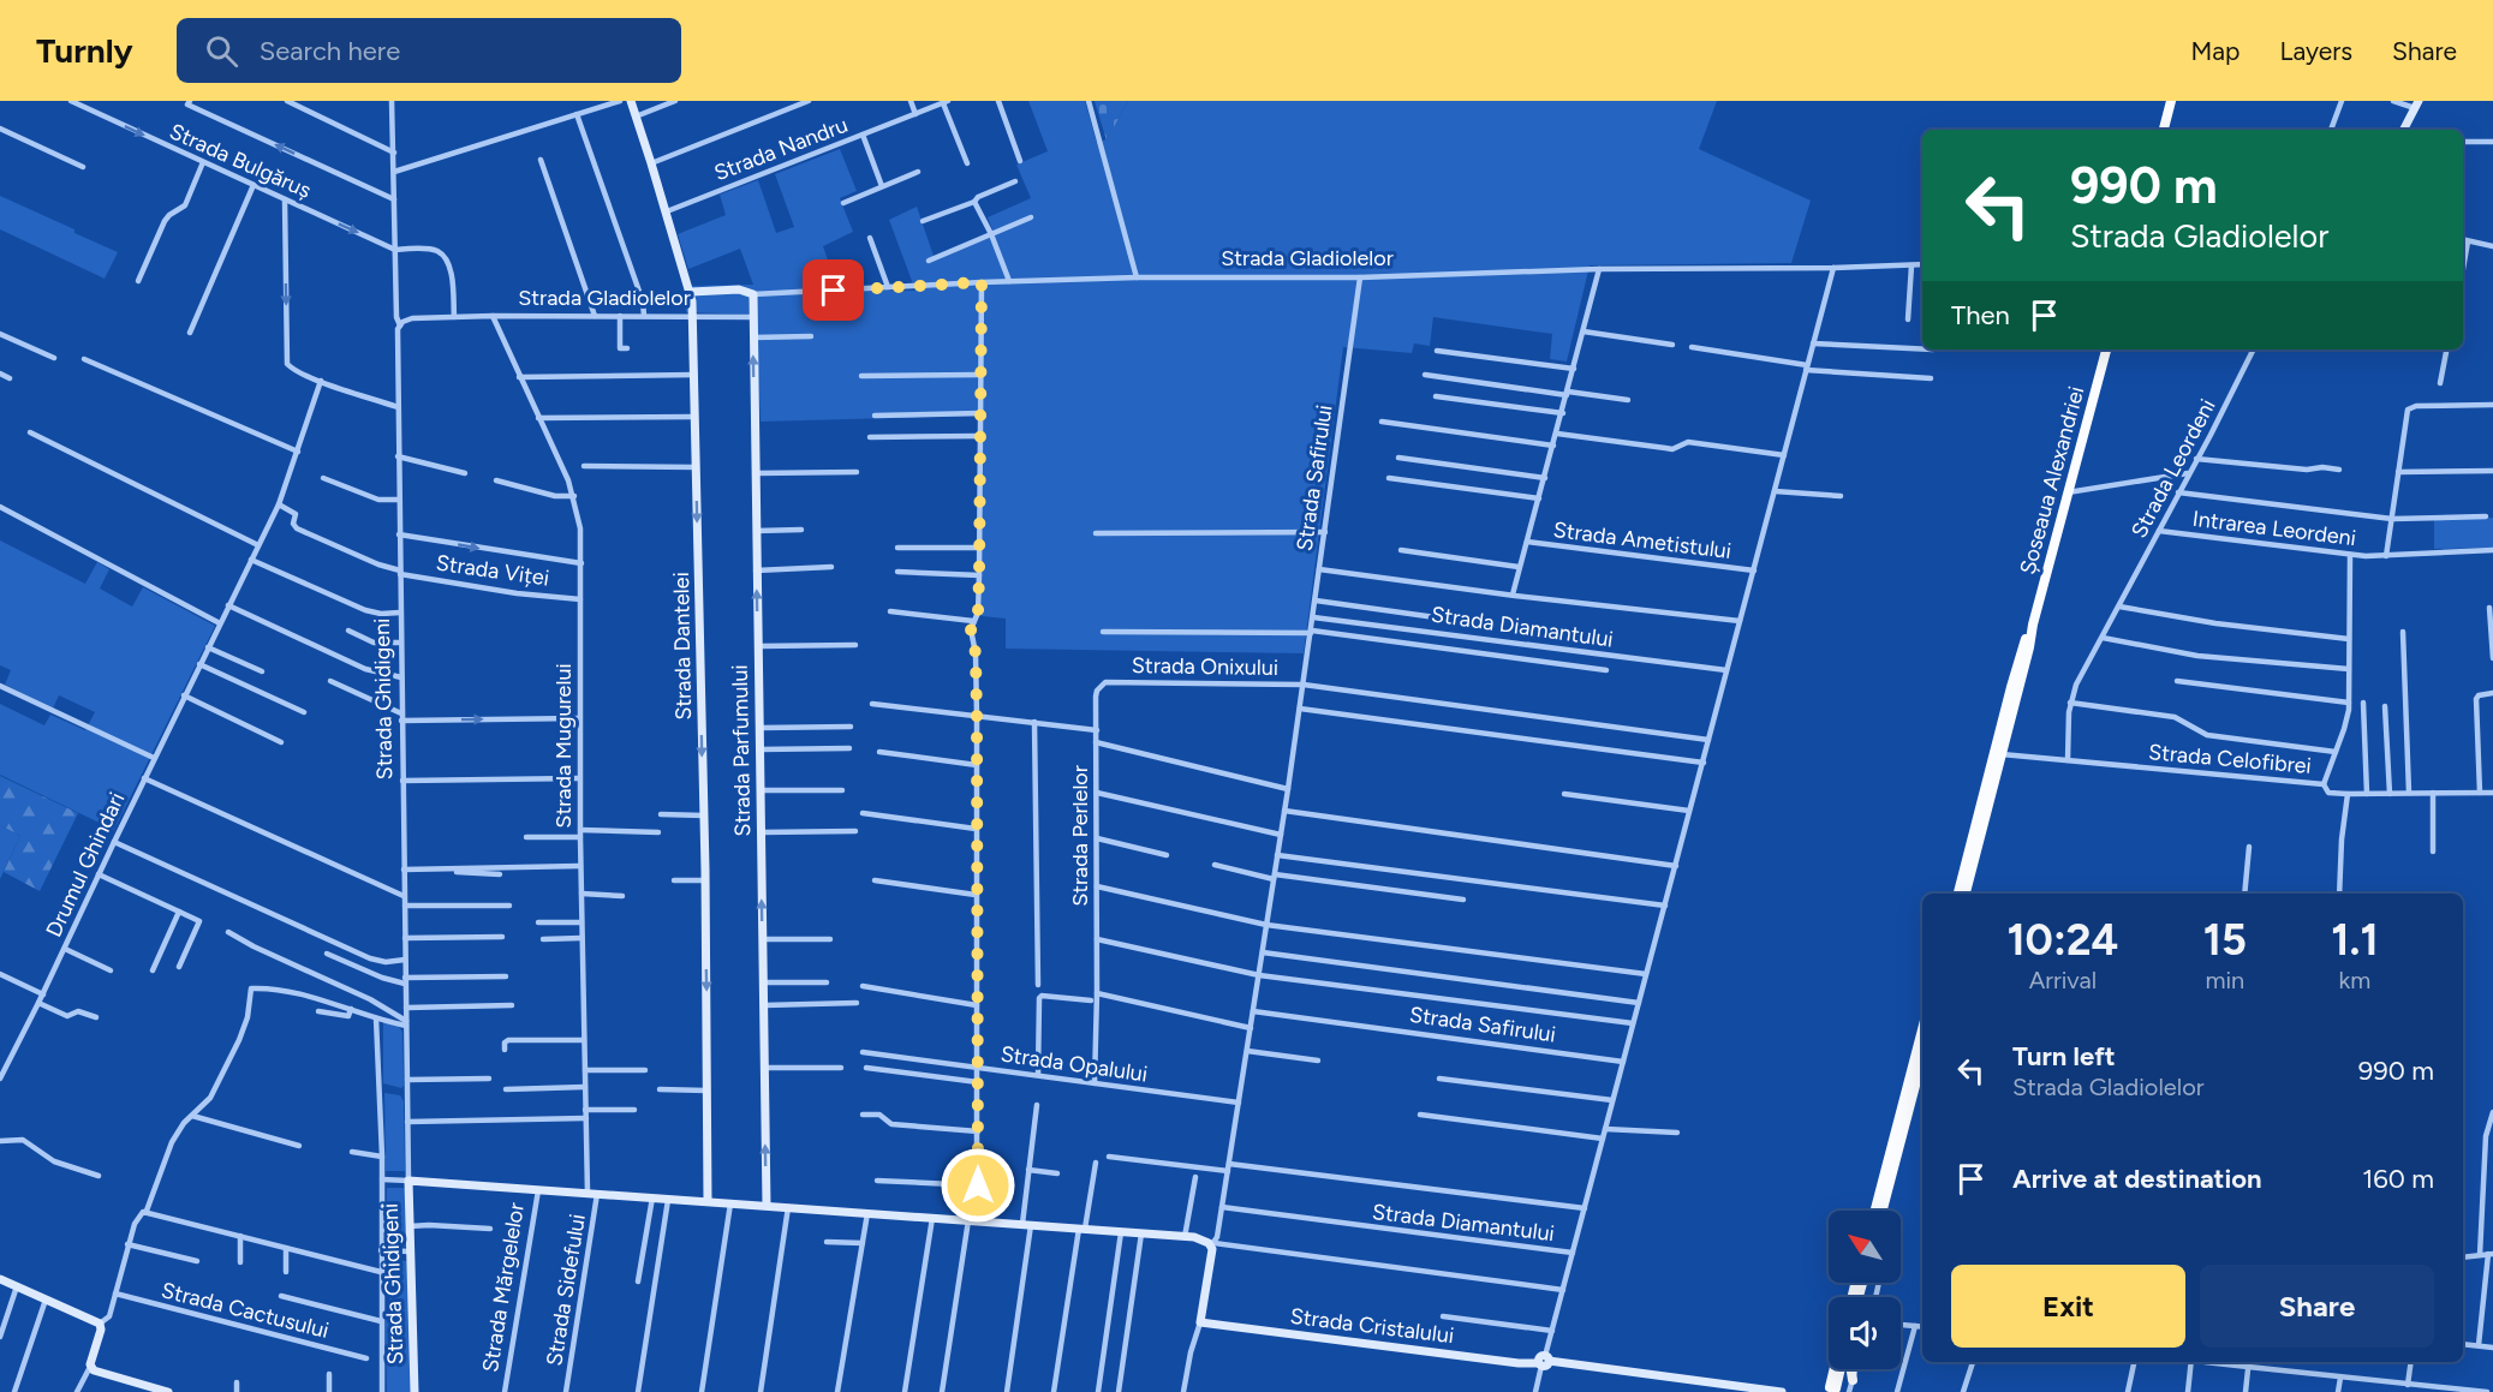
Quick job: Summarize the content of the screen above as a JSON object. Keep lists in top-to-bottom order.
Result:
{
  "streets": {
    "main road": ["Șoseaua Alexandriei"],
    "street": [
      "Strada Nandru",
      "Strada Bulgăruș",
      "Strada Gladiolelor",
      "Strada Leordeni",
      "Strada Safirului",
      "Intrarea Leordeni",
      "Strada Ametistului",
      "Strada Viței",
      "Strada Diamantului",
      "Strada Dantelei",
      "Strada Onixului",
      "Strada Ghidigeni",
      "Strada Mugurelui",
      "Strada Parfumului",
      "Strada Celofibrei",
      "Strada Perlelor",
      "Drumul Ghindari",
      "Strada Opalului",
      "Strada Mărgelelor",
      "Strada Sidefului",
      "Strada Cactusului",
      "Strada Cristalului"
    ]
  },
  "crossings": [
    ["Strada Nandru", "Strada Dantelei"],
    ["Strada Bulgăruș", "Strada Ghidigeni"],
    ["Strada Gladiolelor", "Strada Safirului"],
    ["Strada Gladiolelor", "Strada Ametistului"],
    ["Strada Gladiolelor", "Strada Diamantului"],
    ["Strada Gladiolelor", "Strada Dantelei"],
    ["Strada Gladiolelor", "Strada Mugurelui"],
    ["Strada Gladiolelor", "Strada Parfumului"],
    ["Strada Leordeni", "Intrarea Leordeni"],
    ["Strada Leordeni", "Strada Celofibrei"],
    ["Strada Safirului", "Strada Diamantului"],
    ["Strada Safirului", "Strada Onixului"],
    ["Strada Safirului", "Strada Opalului"],
    ["Strada Safirului", "Strada Mărgelelor"],
    ["Strada Safirului", "Strada Cristalului"],
    ["Șoseaua Alexandriei", "Strada Celofibrei"],
    ["Strada Ametistului", "Strada Diamantului"],
    ["Strada Viței", "Strada Ghidigeni"],
    ["Strada Viței", "Strada Mugurelui"],
    ["Strada Diamantului", "Strada Cristalului"],
    ["Strada Dantelei", "Strada Mărgelelor"],
    ["Strada Onixului", "Strada Perlelor"],
    ["Strada Ghidigeni", "Strada Mărgelelor"],
    ["Strada Mugurelui", "Strada Mărgelelor"],
    ["Strada Mugurelui", "Strada Sidefului"],
    ["Strada Parfumului", "Strada Mărgelelor"],
    ["Strada Perlelor", "Strada Opalului"],
    ["Strada Mărgelelor", "Strada Sidefului"]
  ],
  "one_way": ["Strada Dantelei", "Strada Parfumului"],
  "north": "top left",
  "page": {
    "header": "Turnly",
    "search": "Search here",
    "nav": ["Map", "Layers", "Share"],
    "turn": ["990 m", "Strada Gladiolelor"],
    "then": "Then",
    "eta": [
      "10:24",
      "Arrival",
      "15",
      "min",
      "1.1",
      "km"
    ],
    "list": [
      {
        "name": "Turn left",
        "note": "Strada Gladiolelor",
        "value": "990 m"
      },
      {
        "name": "Arrive at destination",
        "value": "160 m"
      }
    ],
    "buttons": ["Exit", "Share"]
  }
}
